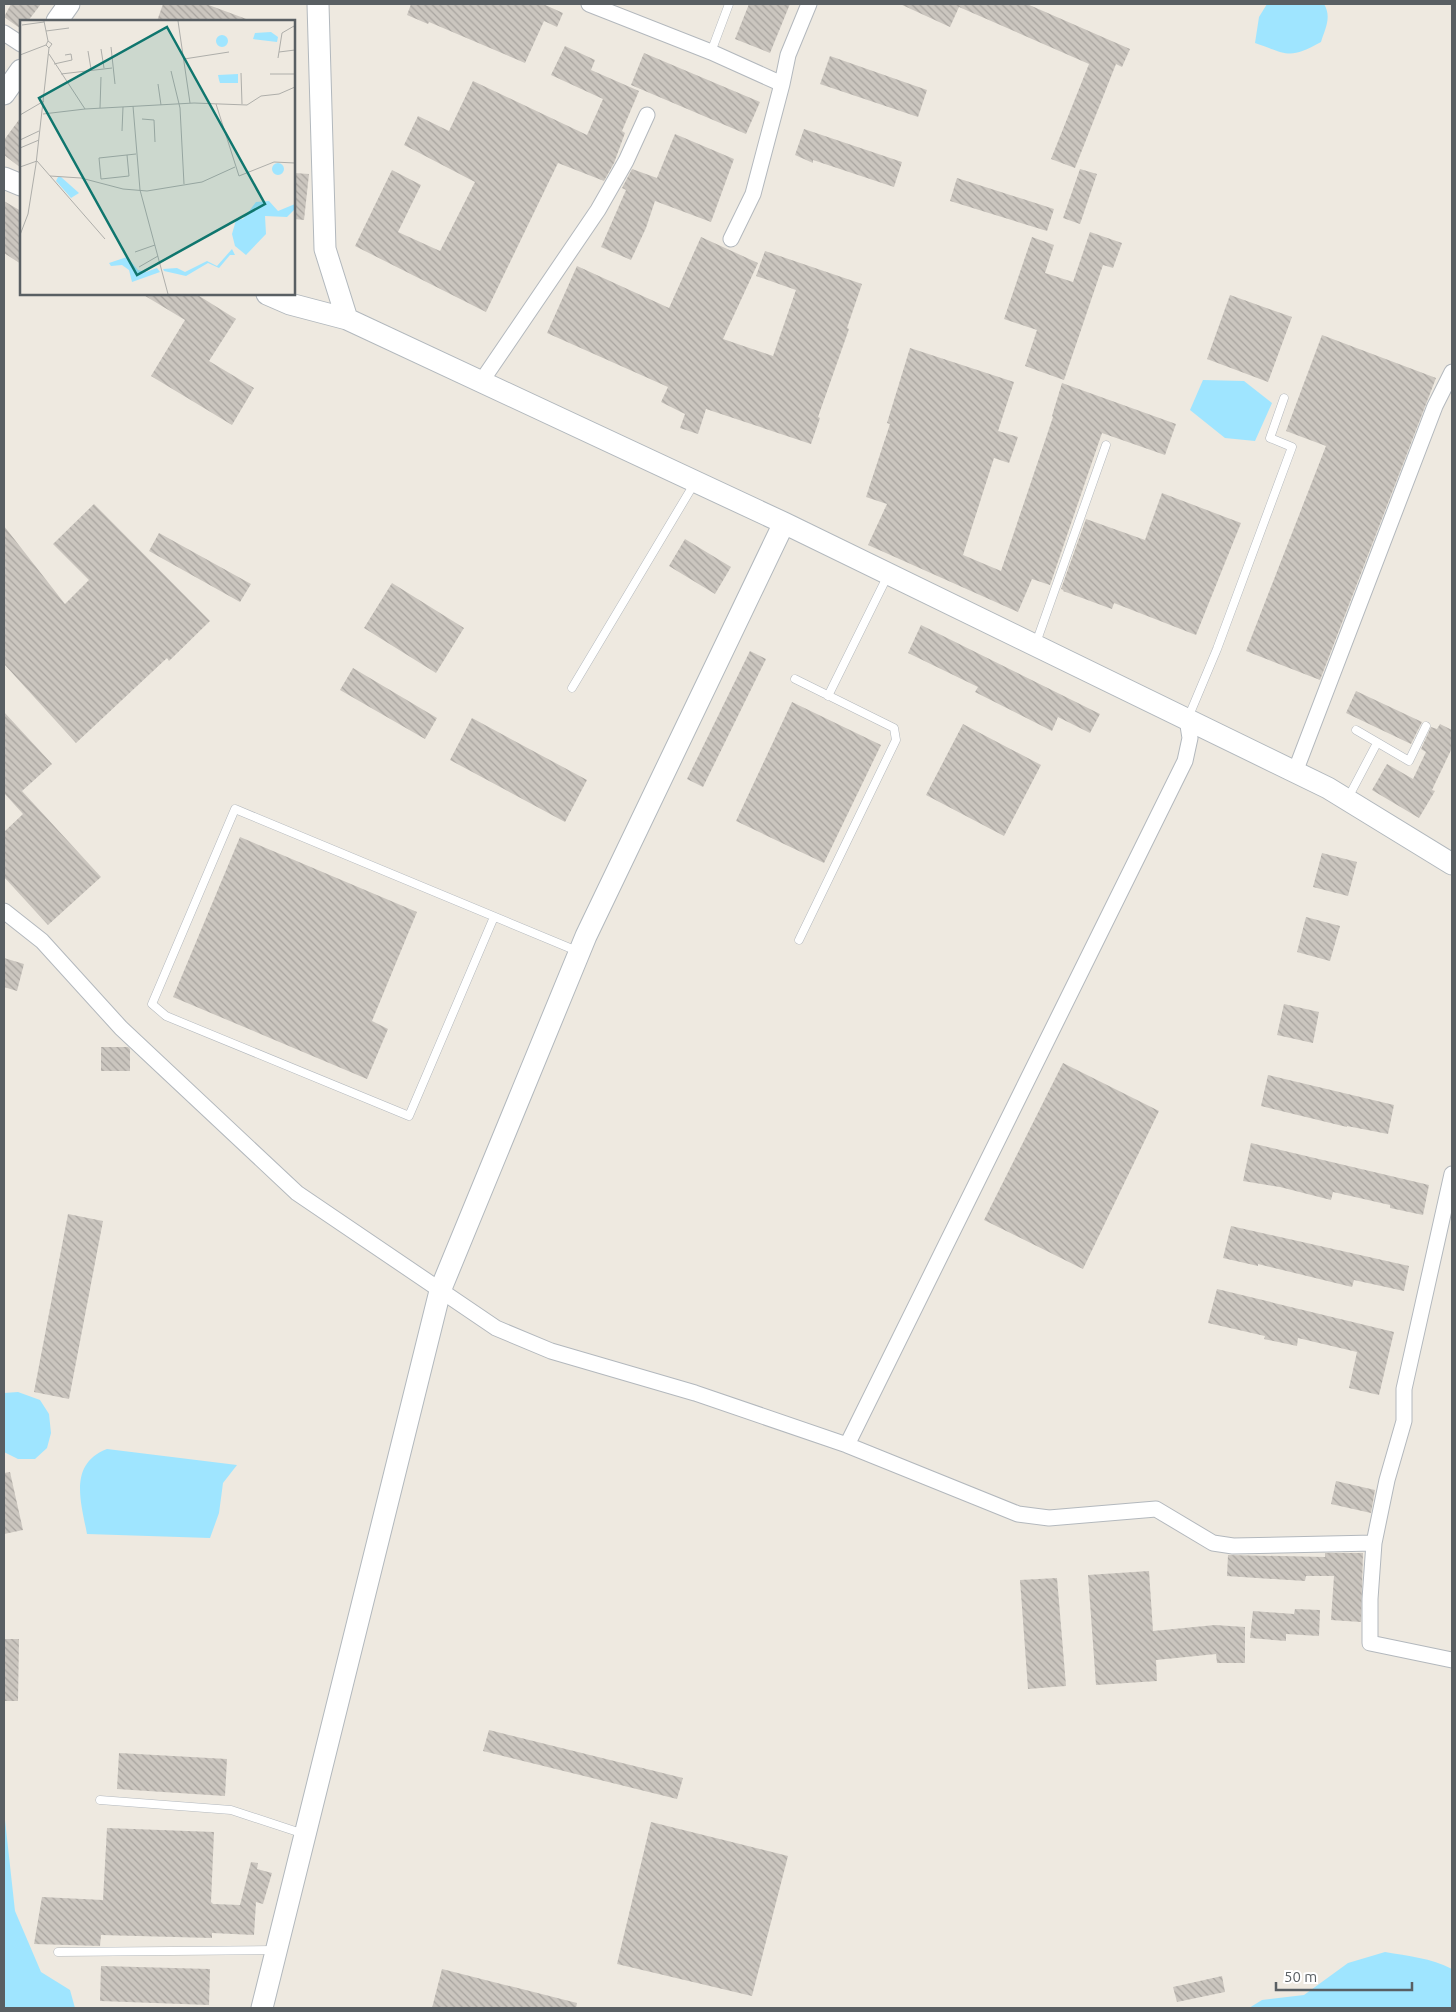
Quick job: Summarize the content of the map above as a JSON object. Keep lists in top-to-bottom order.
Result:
{
  "scale_bar": "50 m"
}
